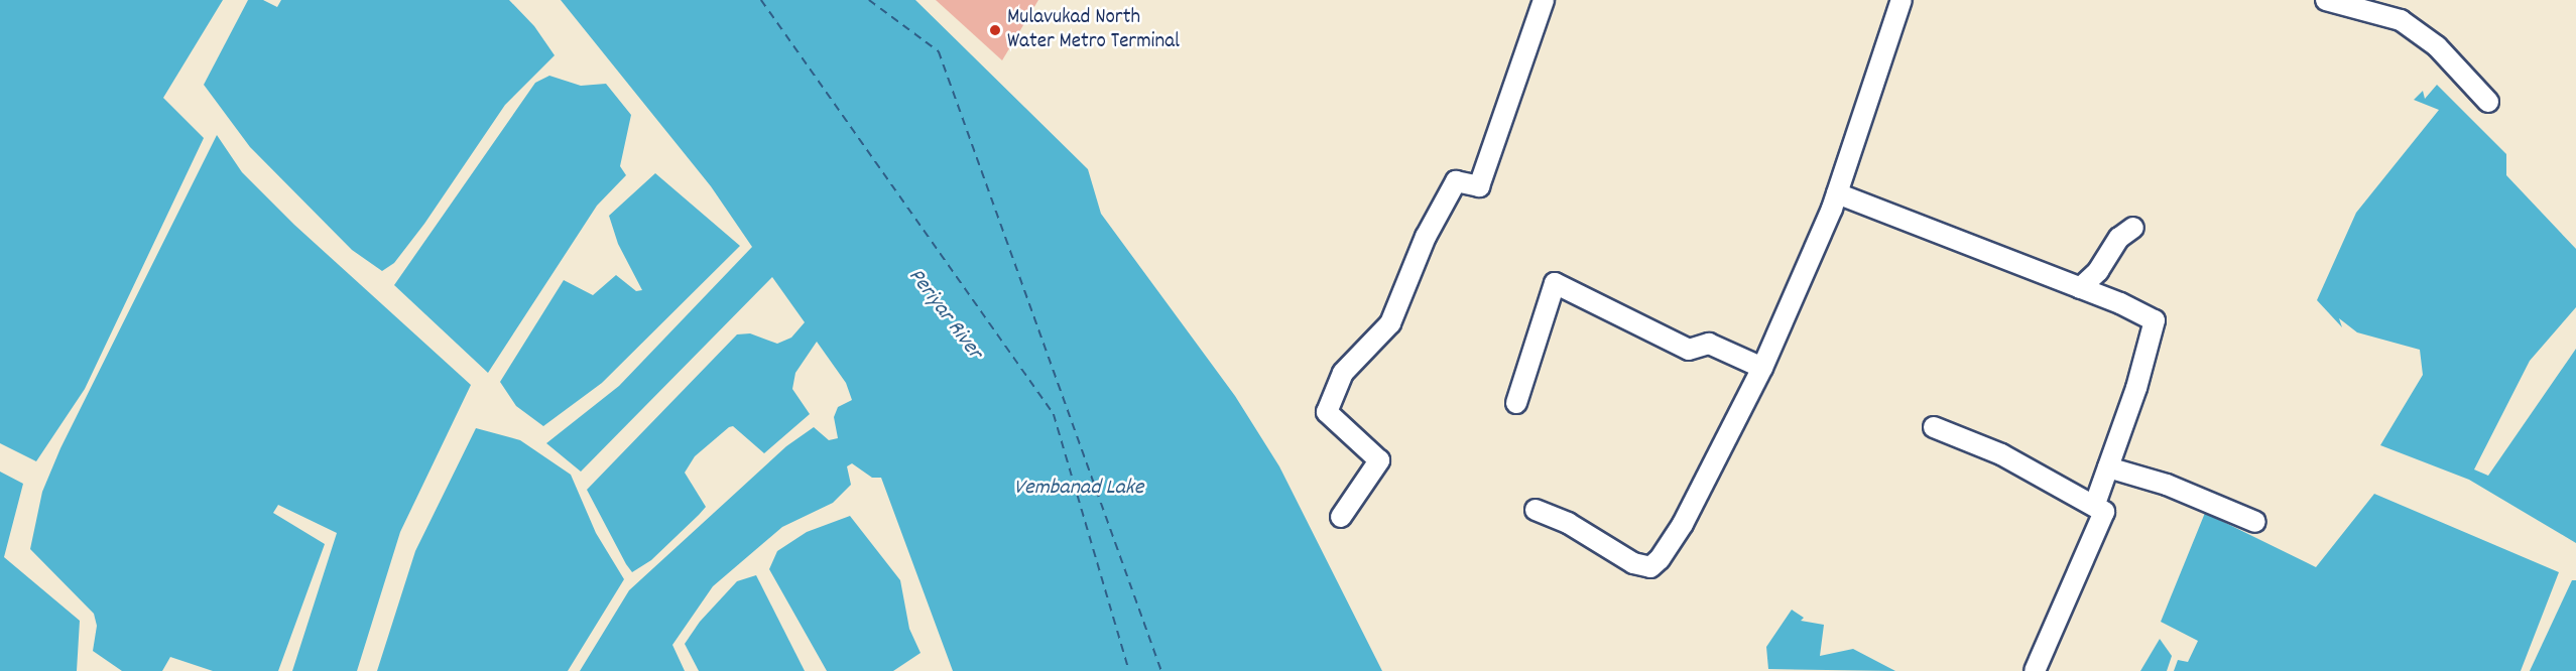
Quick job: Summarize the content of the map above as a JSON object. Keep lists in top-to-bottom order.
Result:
{
  "water": ["Periyar River", "Vembanad Lake"],
  "places": ["Mulavukad North Water Metro Terminal"]
}
